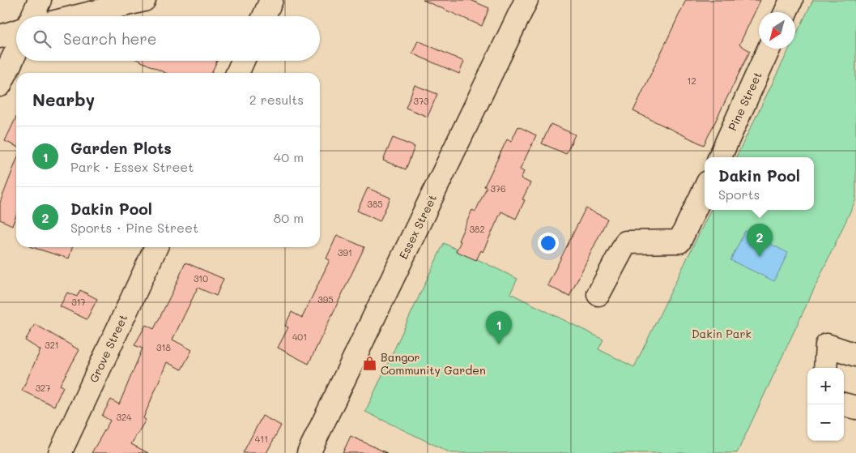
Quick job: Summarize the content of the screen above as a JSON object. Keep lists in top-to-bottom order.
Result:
{
  "streets": {
    "street": ["Pine Street", "Essex Street", "Grove Street"]
  },
  "parks": ["Dakin Park"],
  "places": {
    "shop": ["Bangor Community Garden"]
  },
  "house_numbers": [
    "12",
    "373",
    "376",
    "385",
    "382",
    "391",
    "310",
    "395",
    "317",
    "401",
    "321",
    "318",
    "327",
    "324",
    "411"
  ],
  "north": "bottom left",
  "page": {
    "search": "Search here",
    "heading": ["Nearby", "2 results"],
    "list": [
      {
        "mark": "1",
        "name": "Garden Plots",
        "note": "Park · Essex Street",
        "value": "40 m"
      },
      {
        "mark": "2",
        "name": "Dakin Pool",
        "note": "Sports · Pine Street",
        "value": "80 m"
      }
    ],
    "popup": ["Dakin Pool", "Sports"],
    "pins": ["2", "1"],
    "map_buttons": ["+", "−"]
  }
}
